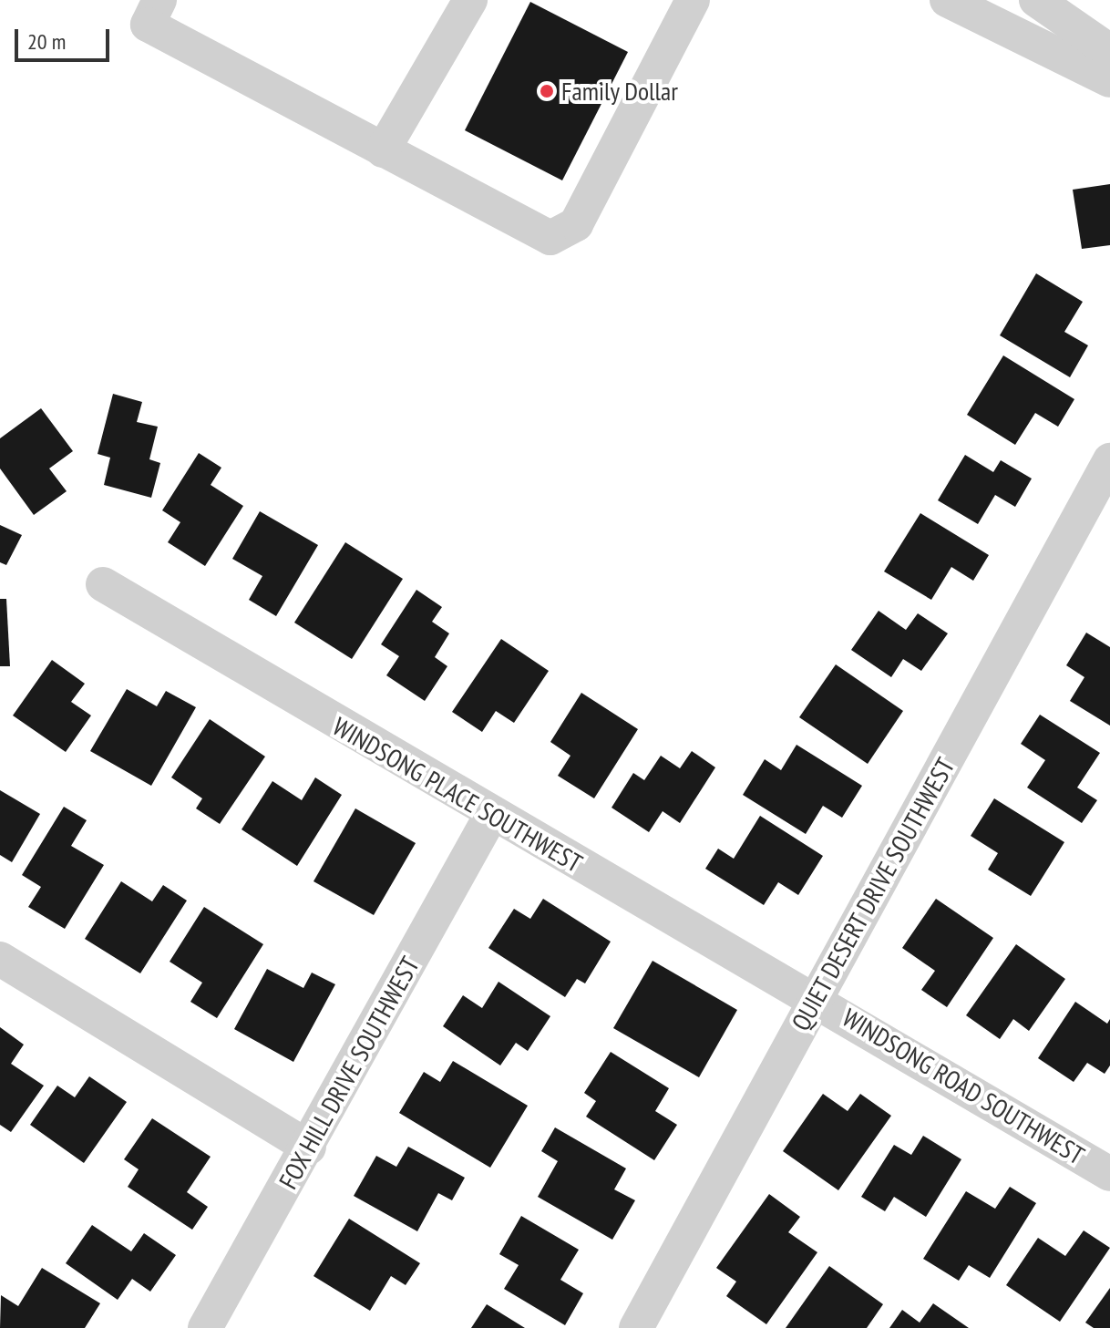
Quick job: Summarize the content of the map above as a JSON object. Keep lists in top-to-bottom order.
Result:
{
  "streets": {
    "street": [
      "WINDSONG PLACE SOUTHWEST",
      "QUIET DESERT DRIVE SOUTHWEST",
      "FOX HILL DRIVE SOUTHWEST",
      "WINDSONG ROAD SOUTHWEST"
    ]
  },
  "crossings": [
    ["WINDSONG PLACE SOUTHWEST", "QUIET DESERT DRIVE SOUTHWEST"],
    ["WINDSONG PLACE SOUTHWEST", "FOX HILL DRIVE SOUTHWEST"],
    ["WINDSONG PLACE SOUTHWEST", "WINDSONG ROAD SOUTHWEST"],
    ["QUIET DESERT DRIVE SOUTHWEST", "WINDSONG ROAD SOUTHWEST"]
  ],
  "places": ["Family Dollar"],
  "scale_bar": "20 m"
}
